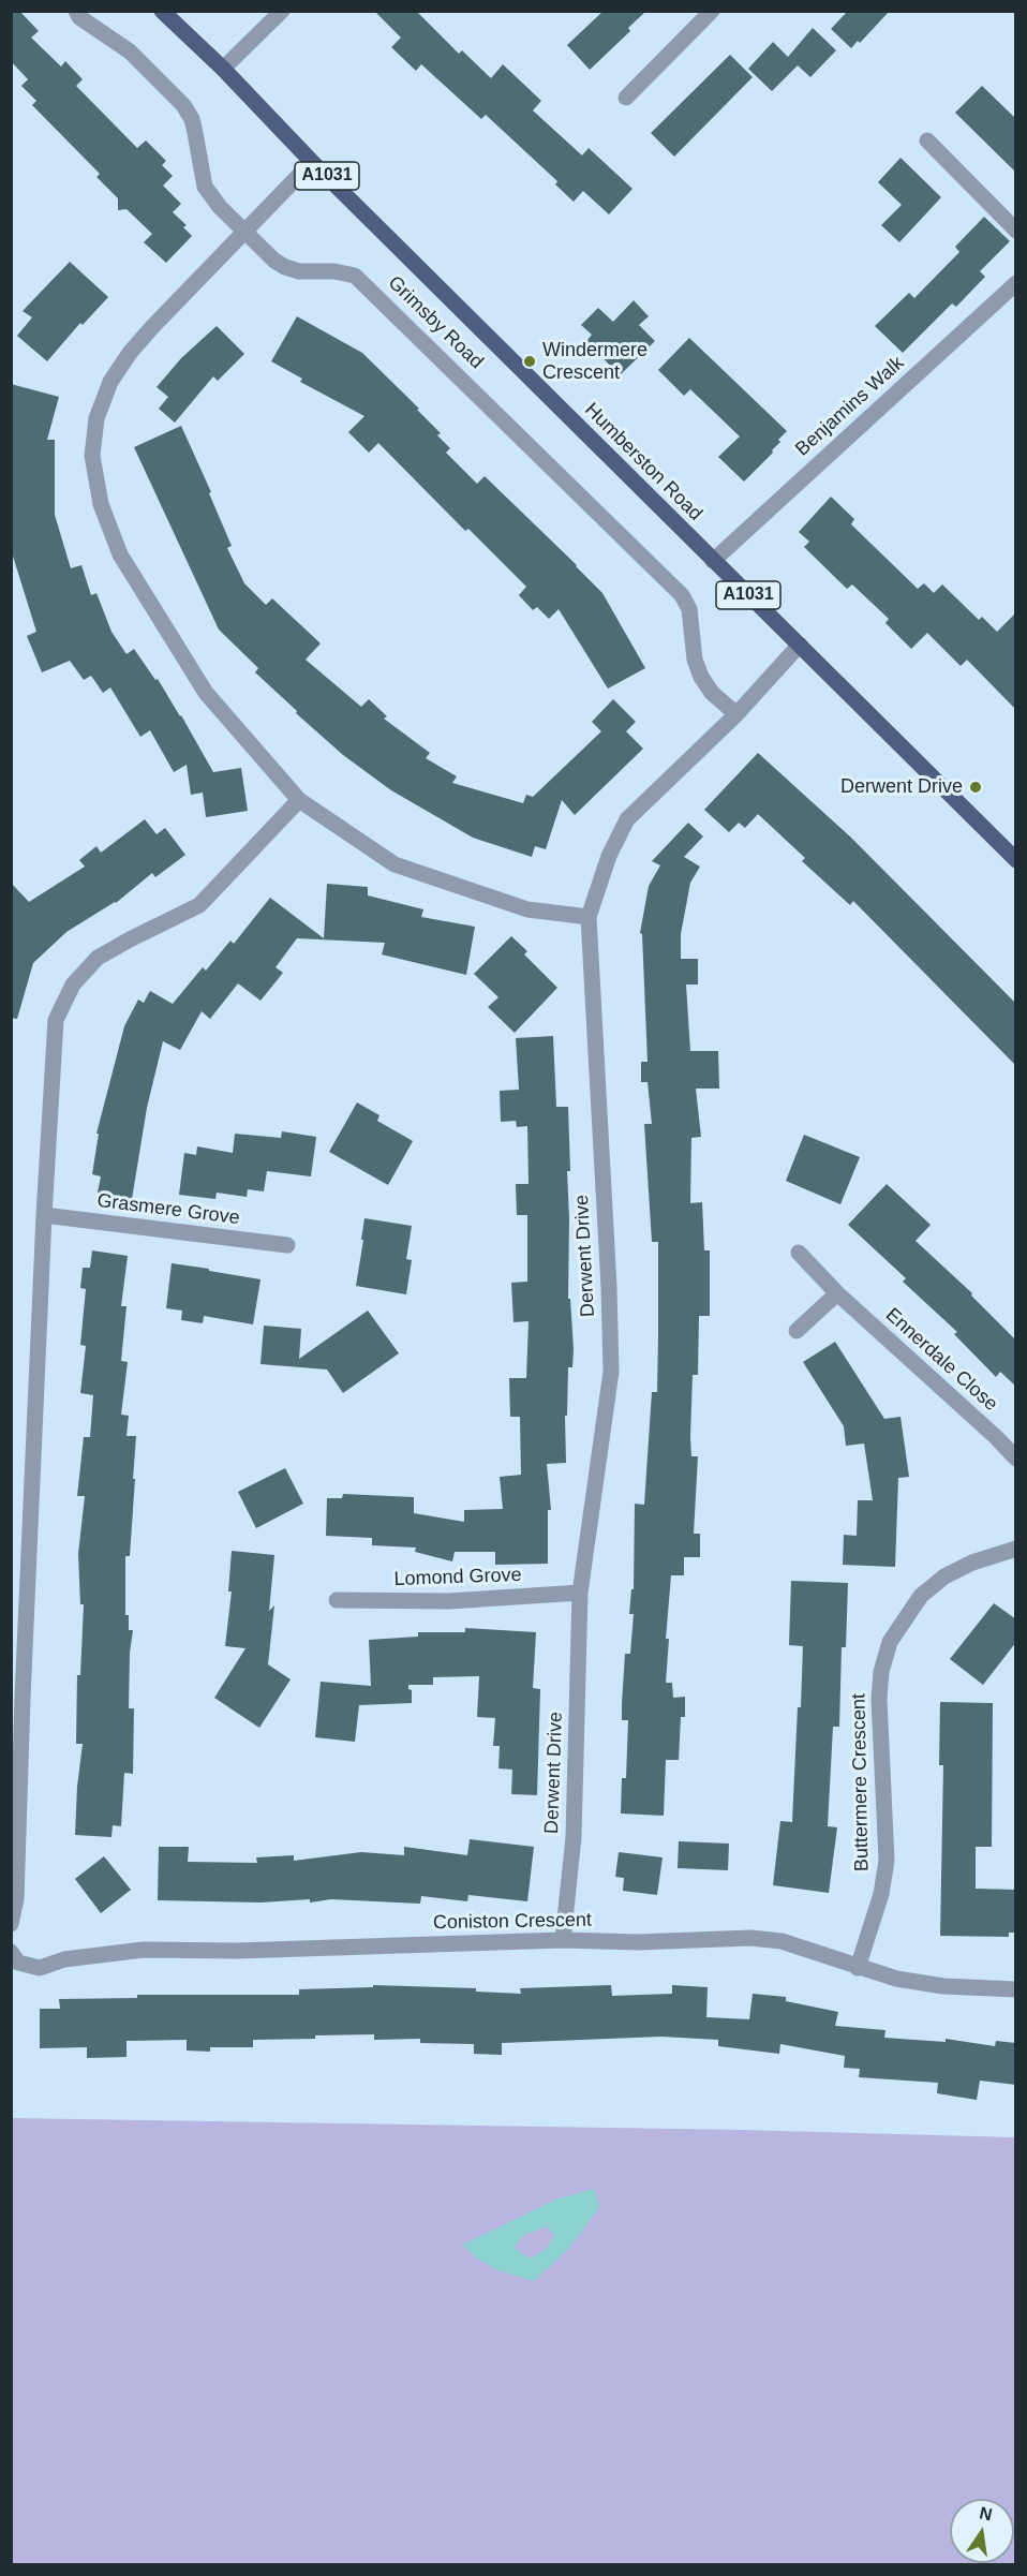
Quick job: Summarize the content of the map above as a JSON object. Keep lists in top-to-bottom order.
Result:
{
  "streets": {
    "main road": ["A1031", "Humberston Road"],
    "street": [
      "Grimsby Road",
      "Benjamins Walk",
      "Grasmere Grove",
      "Derwent Drive",
      "Ennerdale Close",
      "Lomond Grove",
      "Buttermere Crescent",
      "Coniston Crescent"
    ]
  },
  "crossings": [
    ["Grimsby Road", "Derwent Drive"],
    ["Benjamins Walk", "Humberston Road"],
    ["Humberston Road", "Derwent Drive"],
    ["Derwent Drive", "Lomond Grove"],
    ["Derwent Drive", "Coniston Crescent"],
    ["Buttermere Crescent", "Coniston Crescent"]
  ],
  "places": ["Windermere Crescent", "Derwent Drive"],
  "north": "top"
}
